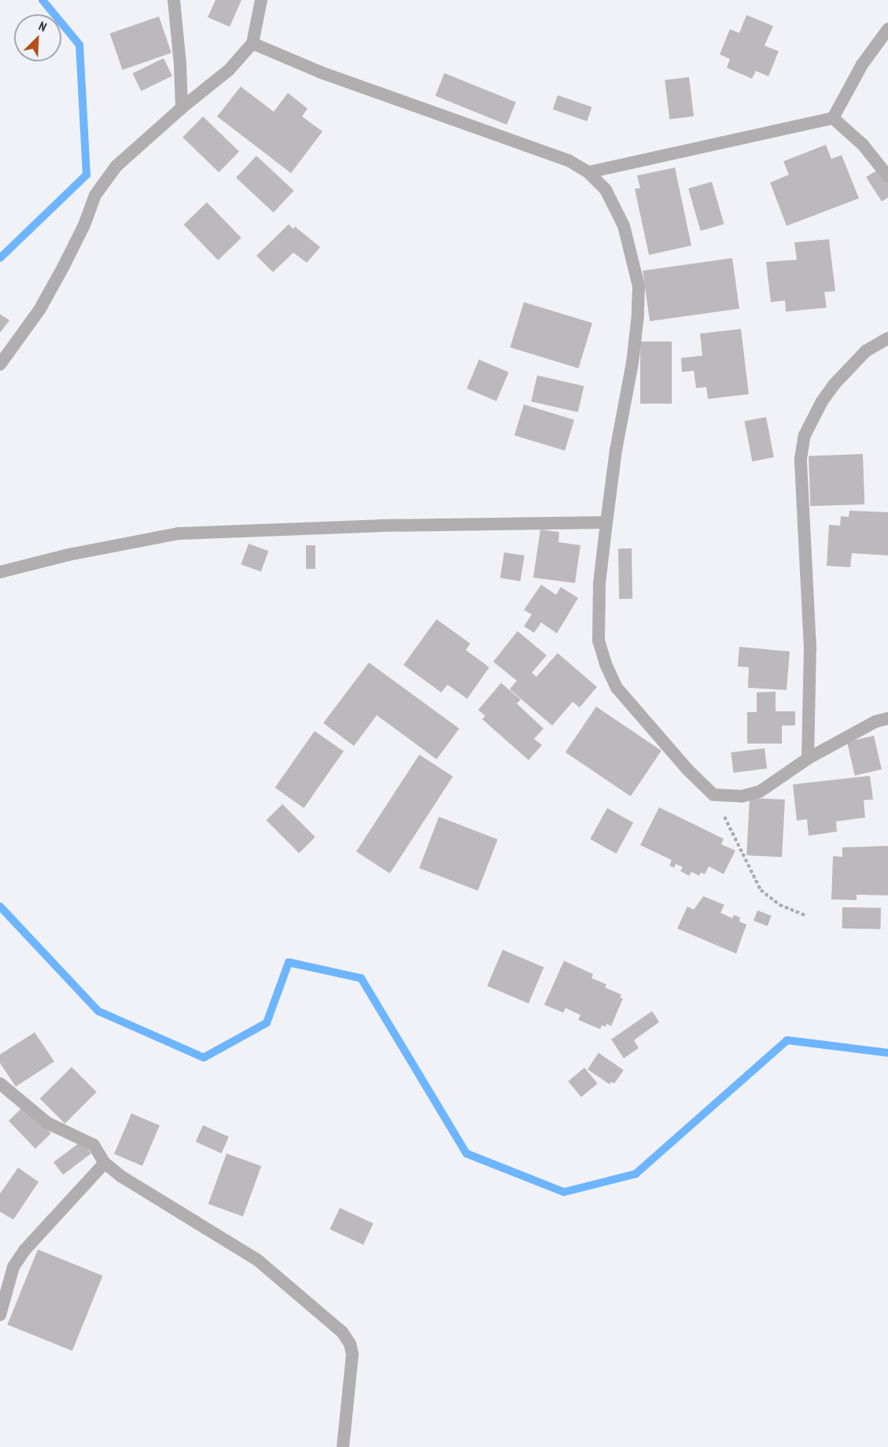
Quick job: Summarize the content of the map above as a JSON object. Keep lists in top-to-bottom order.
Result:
{
  "north": "top right"
}
